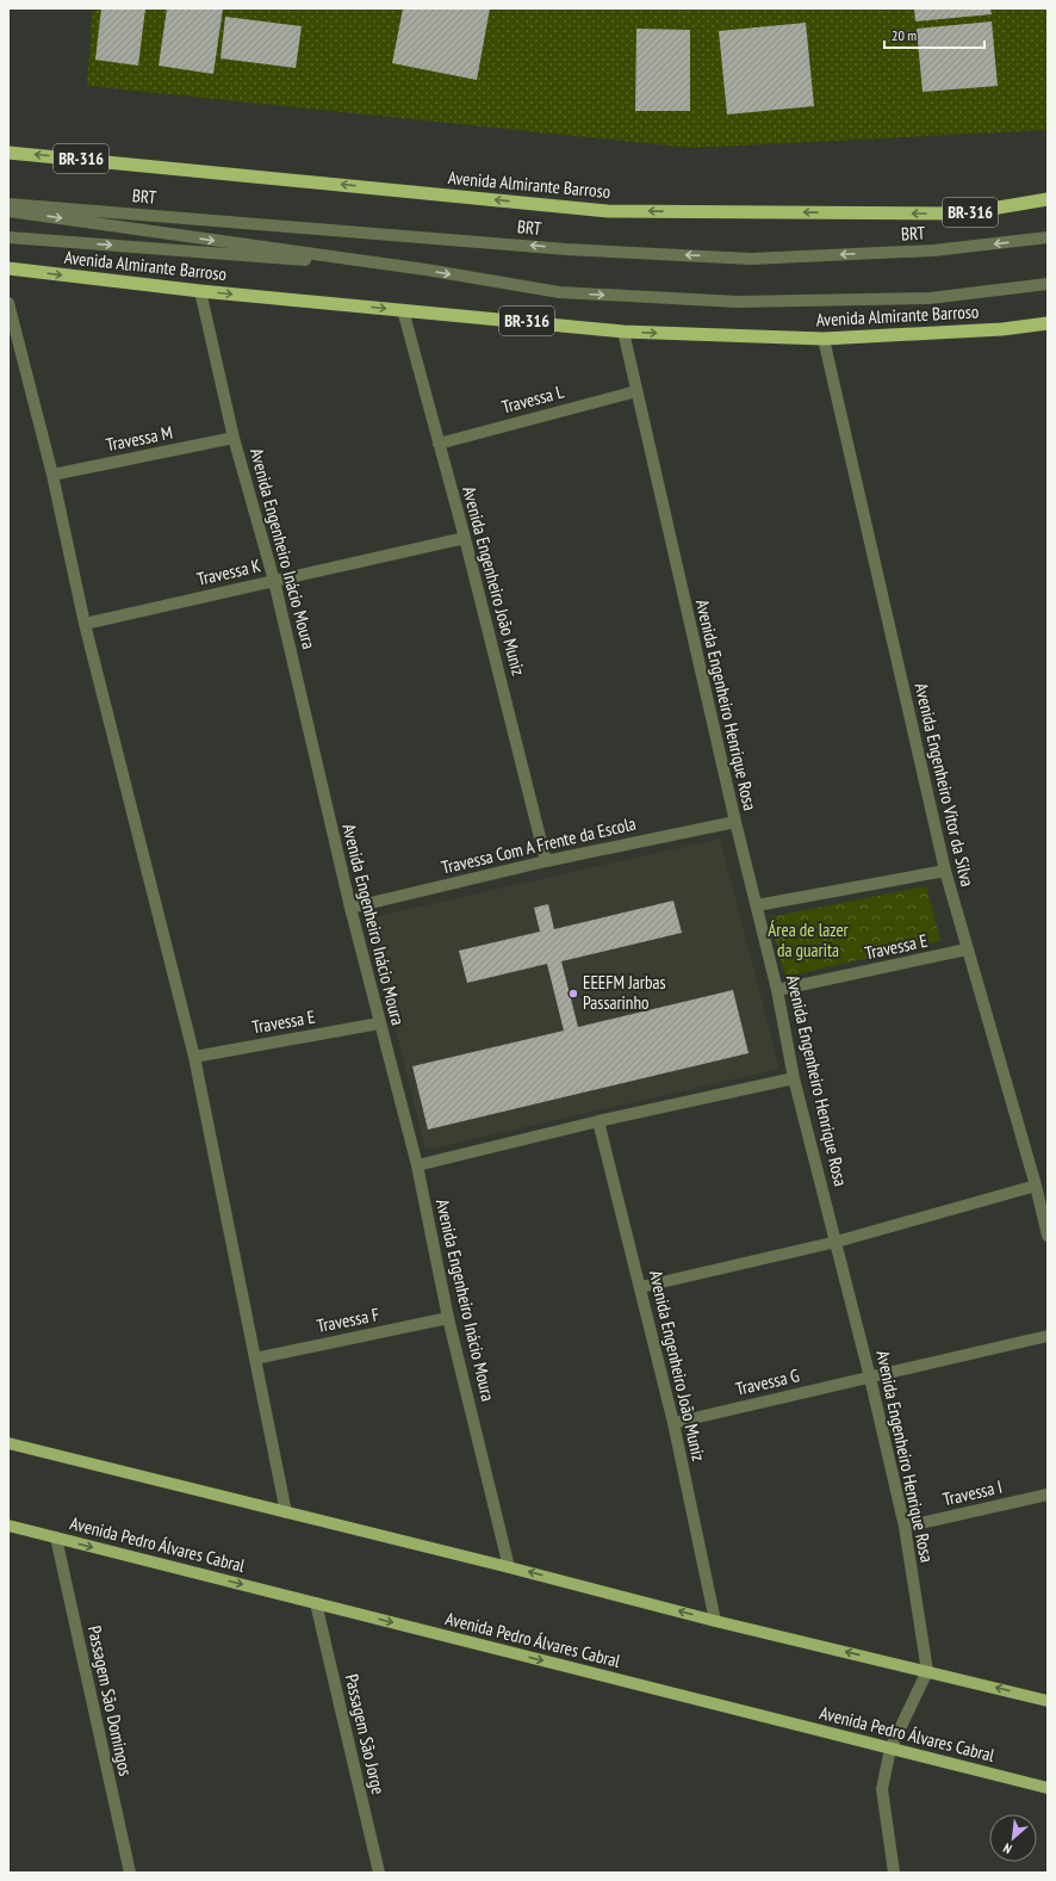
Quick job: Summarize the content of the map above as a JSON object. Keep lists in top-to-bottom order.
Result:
{
  "streets": {
    "highway": ["BR-316", "Avenida Almirante Barroso"],
    "main road": ["Avenida Pedro Álvares Cabral"],
    "street": [
      "BRT",
      "Travessa L",
      "Travessa M",
      "Avenida Engenheiro Inácio Moura",
      "Travessa K",
      "Avenida Engenheiro João Muniz",
      "Avenida Engenheiro Henrique Rosa",
      "Avenida Engenheiro Vitor da Silva",
      "Travessa Com A Frente da Escola",
      "Travessa E",
      "Travessa F",
      "Travessa G",
      "Travessa I",
      "Passagem São Domingos",
      "Passagem São Jorge"
    ]
  },
  "crossings": [
    ["Avenida Almirante Barroso", "Avenida Engenheiro Inácio Moura"],
    ["Avenida Almirante Barroso", "Avenida Engenheiro João Muniz"],
    ["Avenida Almirante Barroso", "Avenida Engenheiro Henrique Rosa"],
    ["Avenida Almirante Barroso", "Avenida Engenheiro Vitor da Silva"],
    ["Travessa L", "Avenida Engenheiro João Muniz"],
    ["Travessa L", "Avenida Engenheiro Henrique Rosa"],
    ["Travessa M", "Avenida Engenheiro Inácio Moura"],
    ["Avenida Engenheiro Inácio Moura", "Travessa K"],
    ["Avenida Engenheiro Inácio Moura", "Travessa Com A Frente da Escola"],
    ["Avenida Engenheiro Inácio Moura", "Travessa E"],
    ["Avenida Engenheiro Inácio Moura", "Travessa F"],
    ["Travessa K", "Avenida Engenheiro João Muniz"],
    ["Avenida Engenheiro João Muniz", "Travessa Com A Frente da Escola"],
    ["Avenida Engenheiro João Muniz", "Travessa G"],
    ["Avenida Engenheiro Henrique Rosa", "Travessa Com A Frente da Escola"],
    ["Avenida Engenheiro Henrique Rosa", "Travessa E"],
    ["Avenida Engenheiro Henrique Rosa", "Travessa G"],
    ["Avenida Engenheiro Henrique Rosa", "Travessa I"],
    ["Avenida Engenheiro Vitor da Silva", "Travessa E"],
    ["Avenida Pedro Álvares Cabral", "Passagem São Domingos"],
    ["Avenida Pedro Álvares Cabral", "Passagem São Jorge"]
  ],
  "parks": ["Área de lazer da guarita"],
  "places": ["EEEFM Jarbas Passarinho"],
  "scale_bar": "20 m",
  "north": "bottom left"
}
